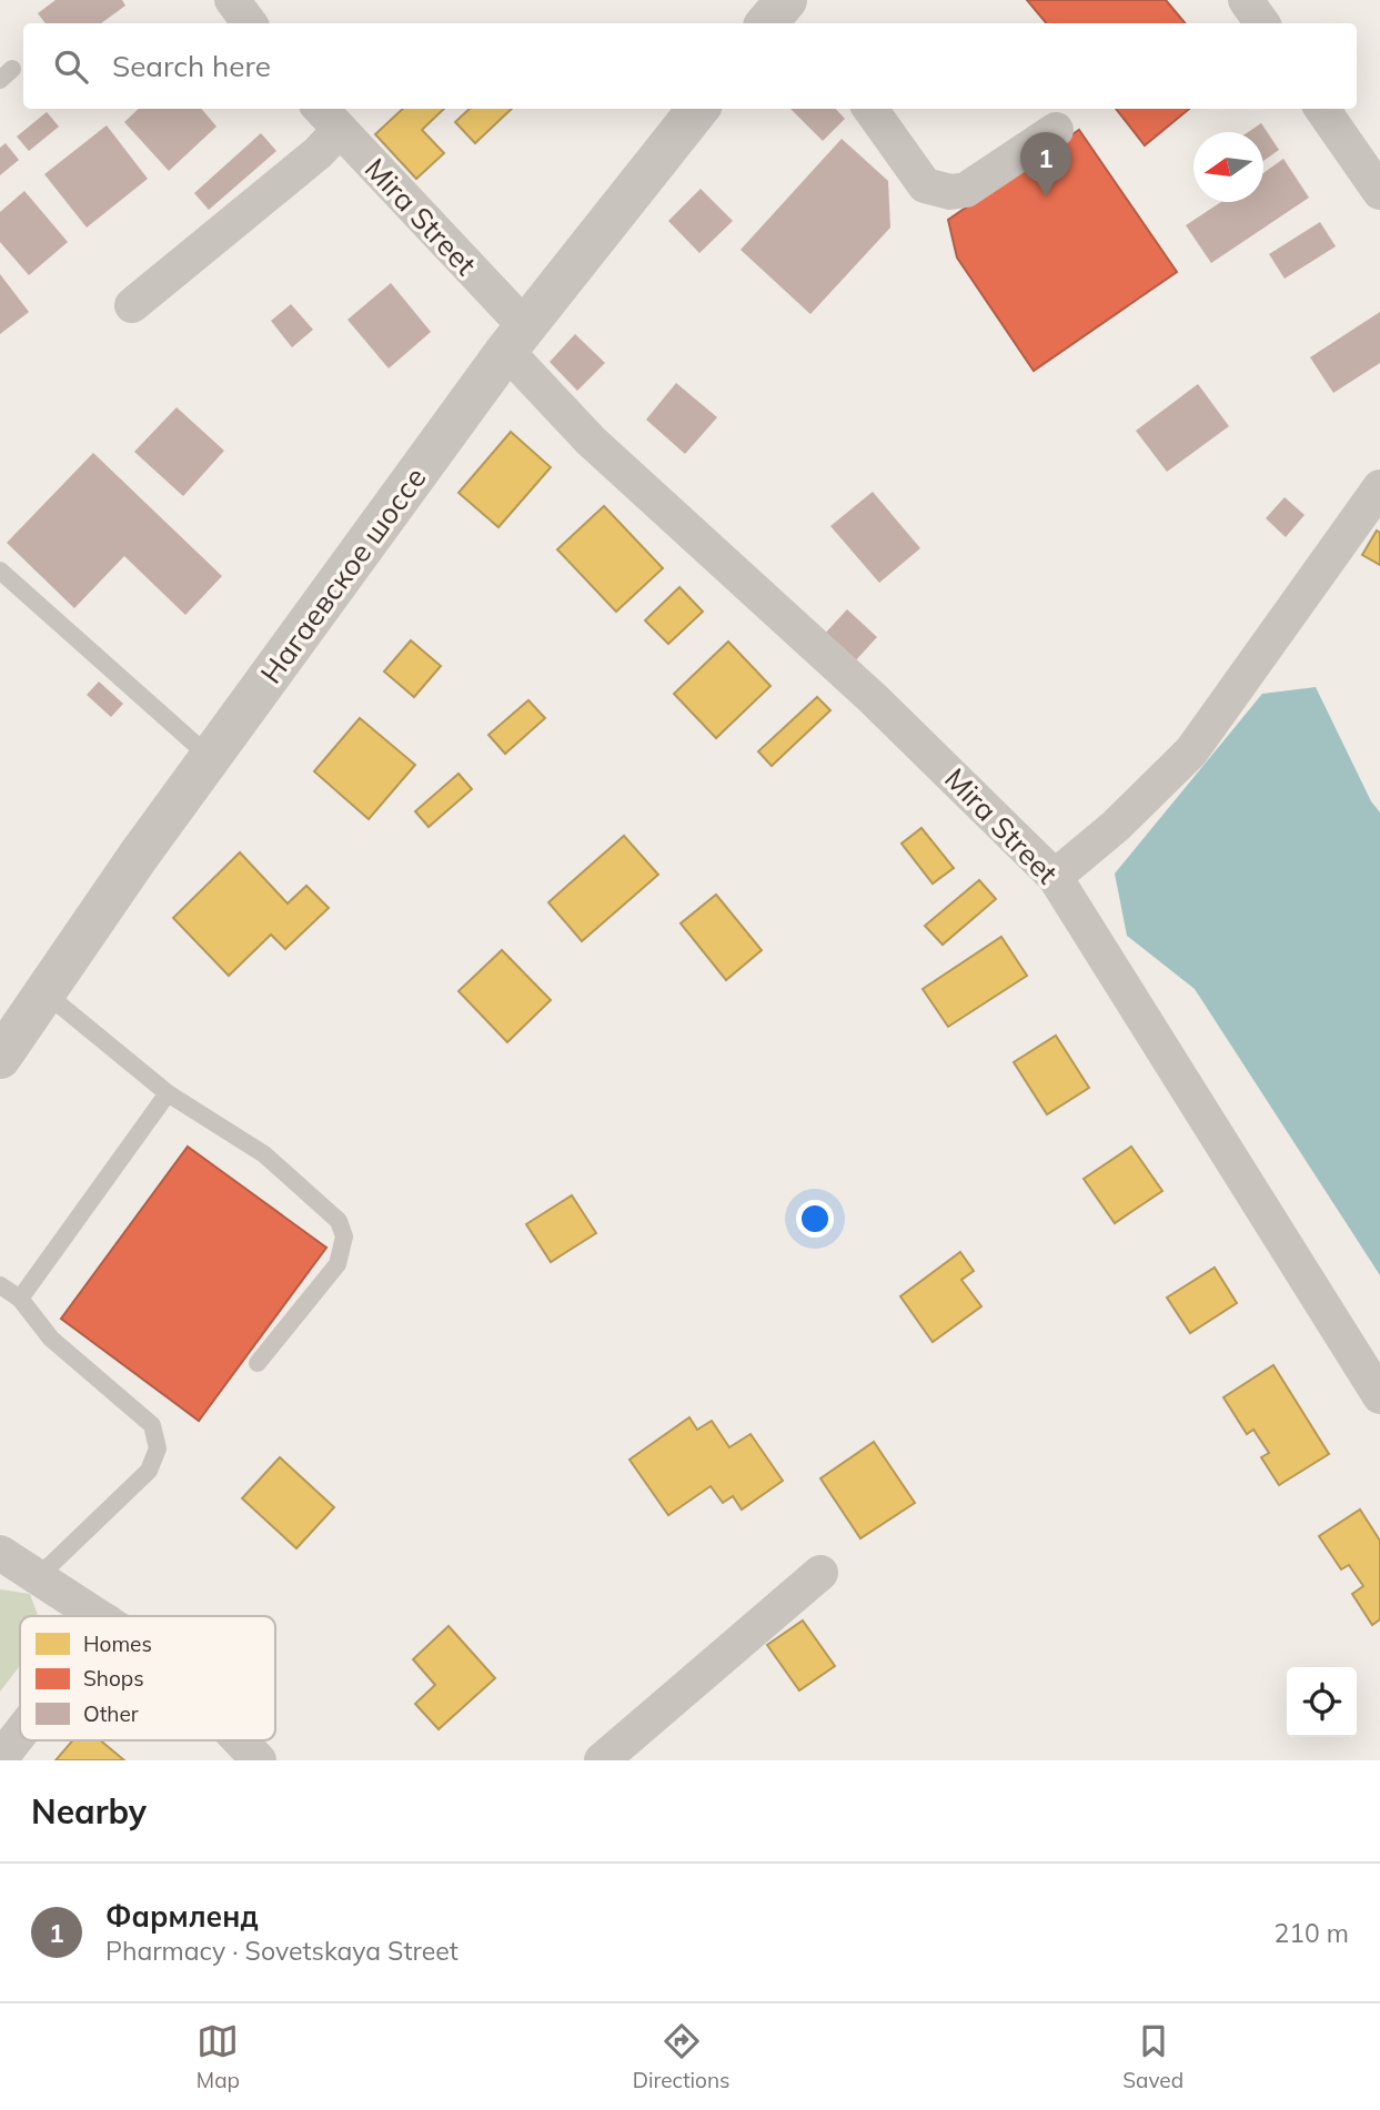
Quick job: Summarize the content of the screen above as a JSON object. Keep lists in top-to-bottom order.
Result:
{
  "streets": {
    "street": ["Mira Street", "Нагаевское шоссе"]
  },
  "crossings": [
    ["Mira Street", "Нагаевское шоссе"]
  ],
  "legend": ["Homes", "Shops", "Other"],
  "north": "left",
  "page": {
    "search": "Search here",
    "pins": "1",
    "heading": "Nearby",
    "list": [
      {
        "mark": "1",
        "name": "Фармленд",
        "note": "Pharmacy · Sovetskaya Street",
        "value": "210 m"
      }
    ],
    "nav": ["Map", "Directions", "Saved"]
  }
}
